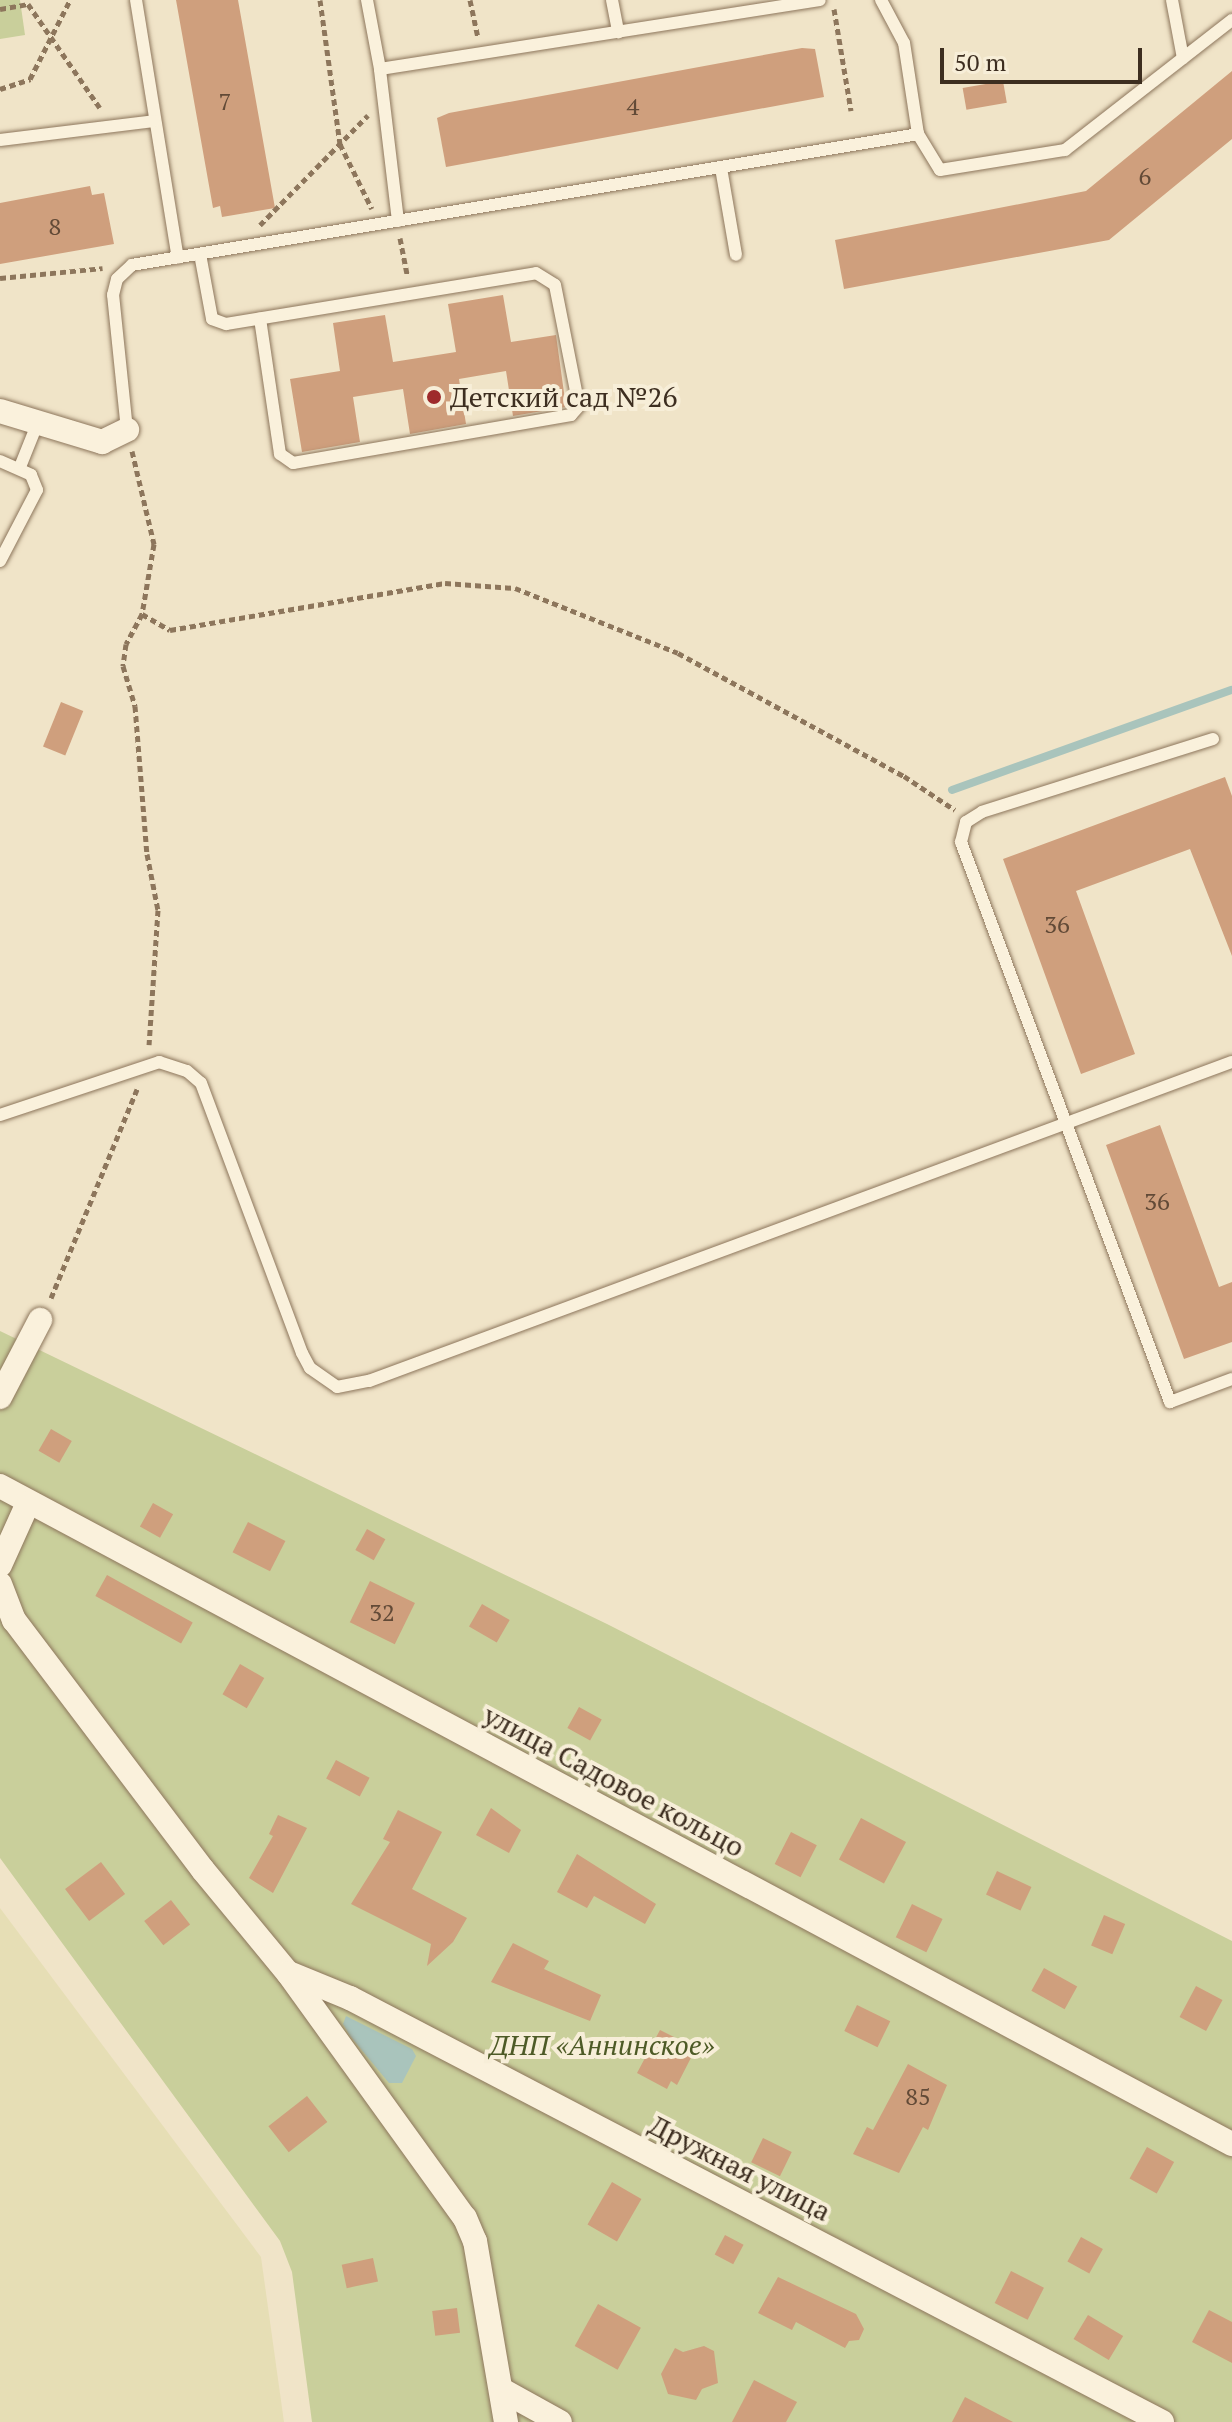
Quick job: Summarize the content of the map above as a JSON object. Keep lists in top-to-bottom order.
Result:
{
  "streets": {
    "street": ["улица Садовое кольцо", "Дружная улица"]
  },
  "parks": ["ДНП «Аннинское»"],
  "places": ["Детский сад №26"],
  "house_numbers": [
    "7",
    "4",
    "6",
    "8",
    "36",
    "36",
    "32",
    "85"
  ],
  "scale_bar": "50 m"
}
